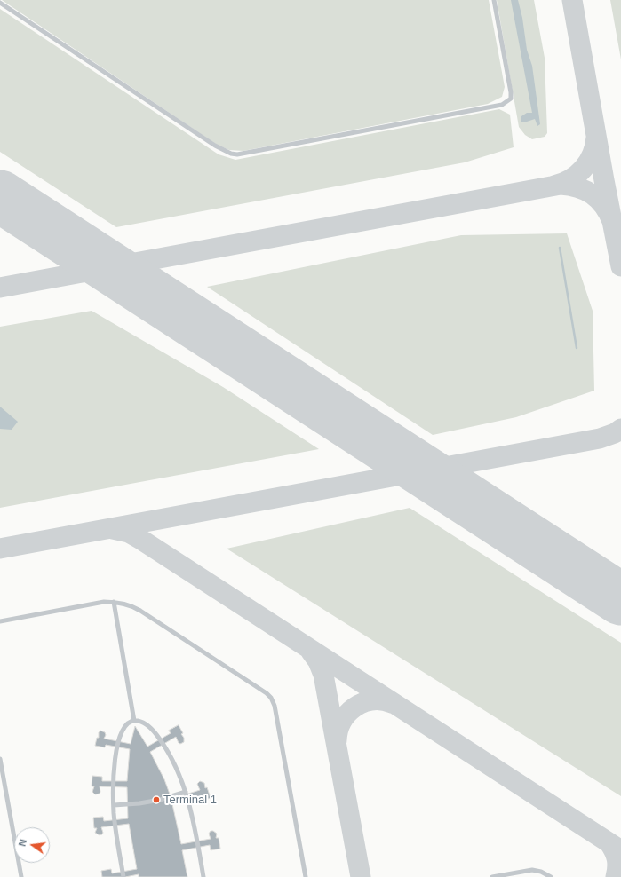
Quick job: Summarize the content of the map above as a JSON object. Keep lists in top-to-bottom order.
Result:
{
  "places": ["Terminal 1"],
  "north": "left"
}
